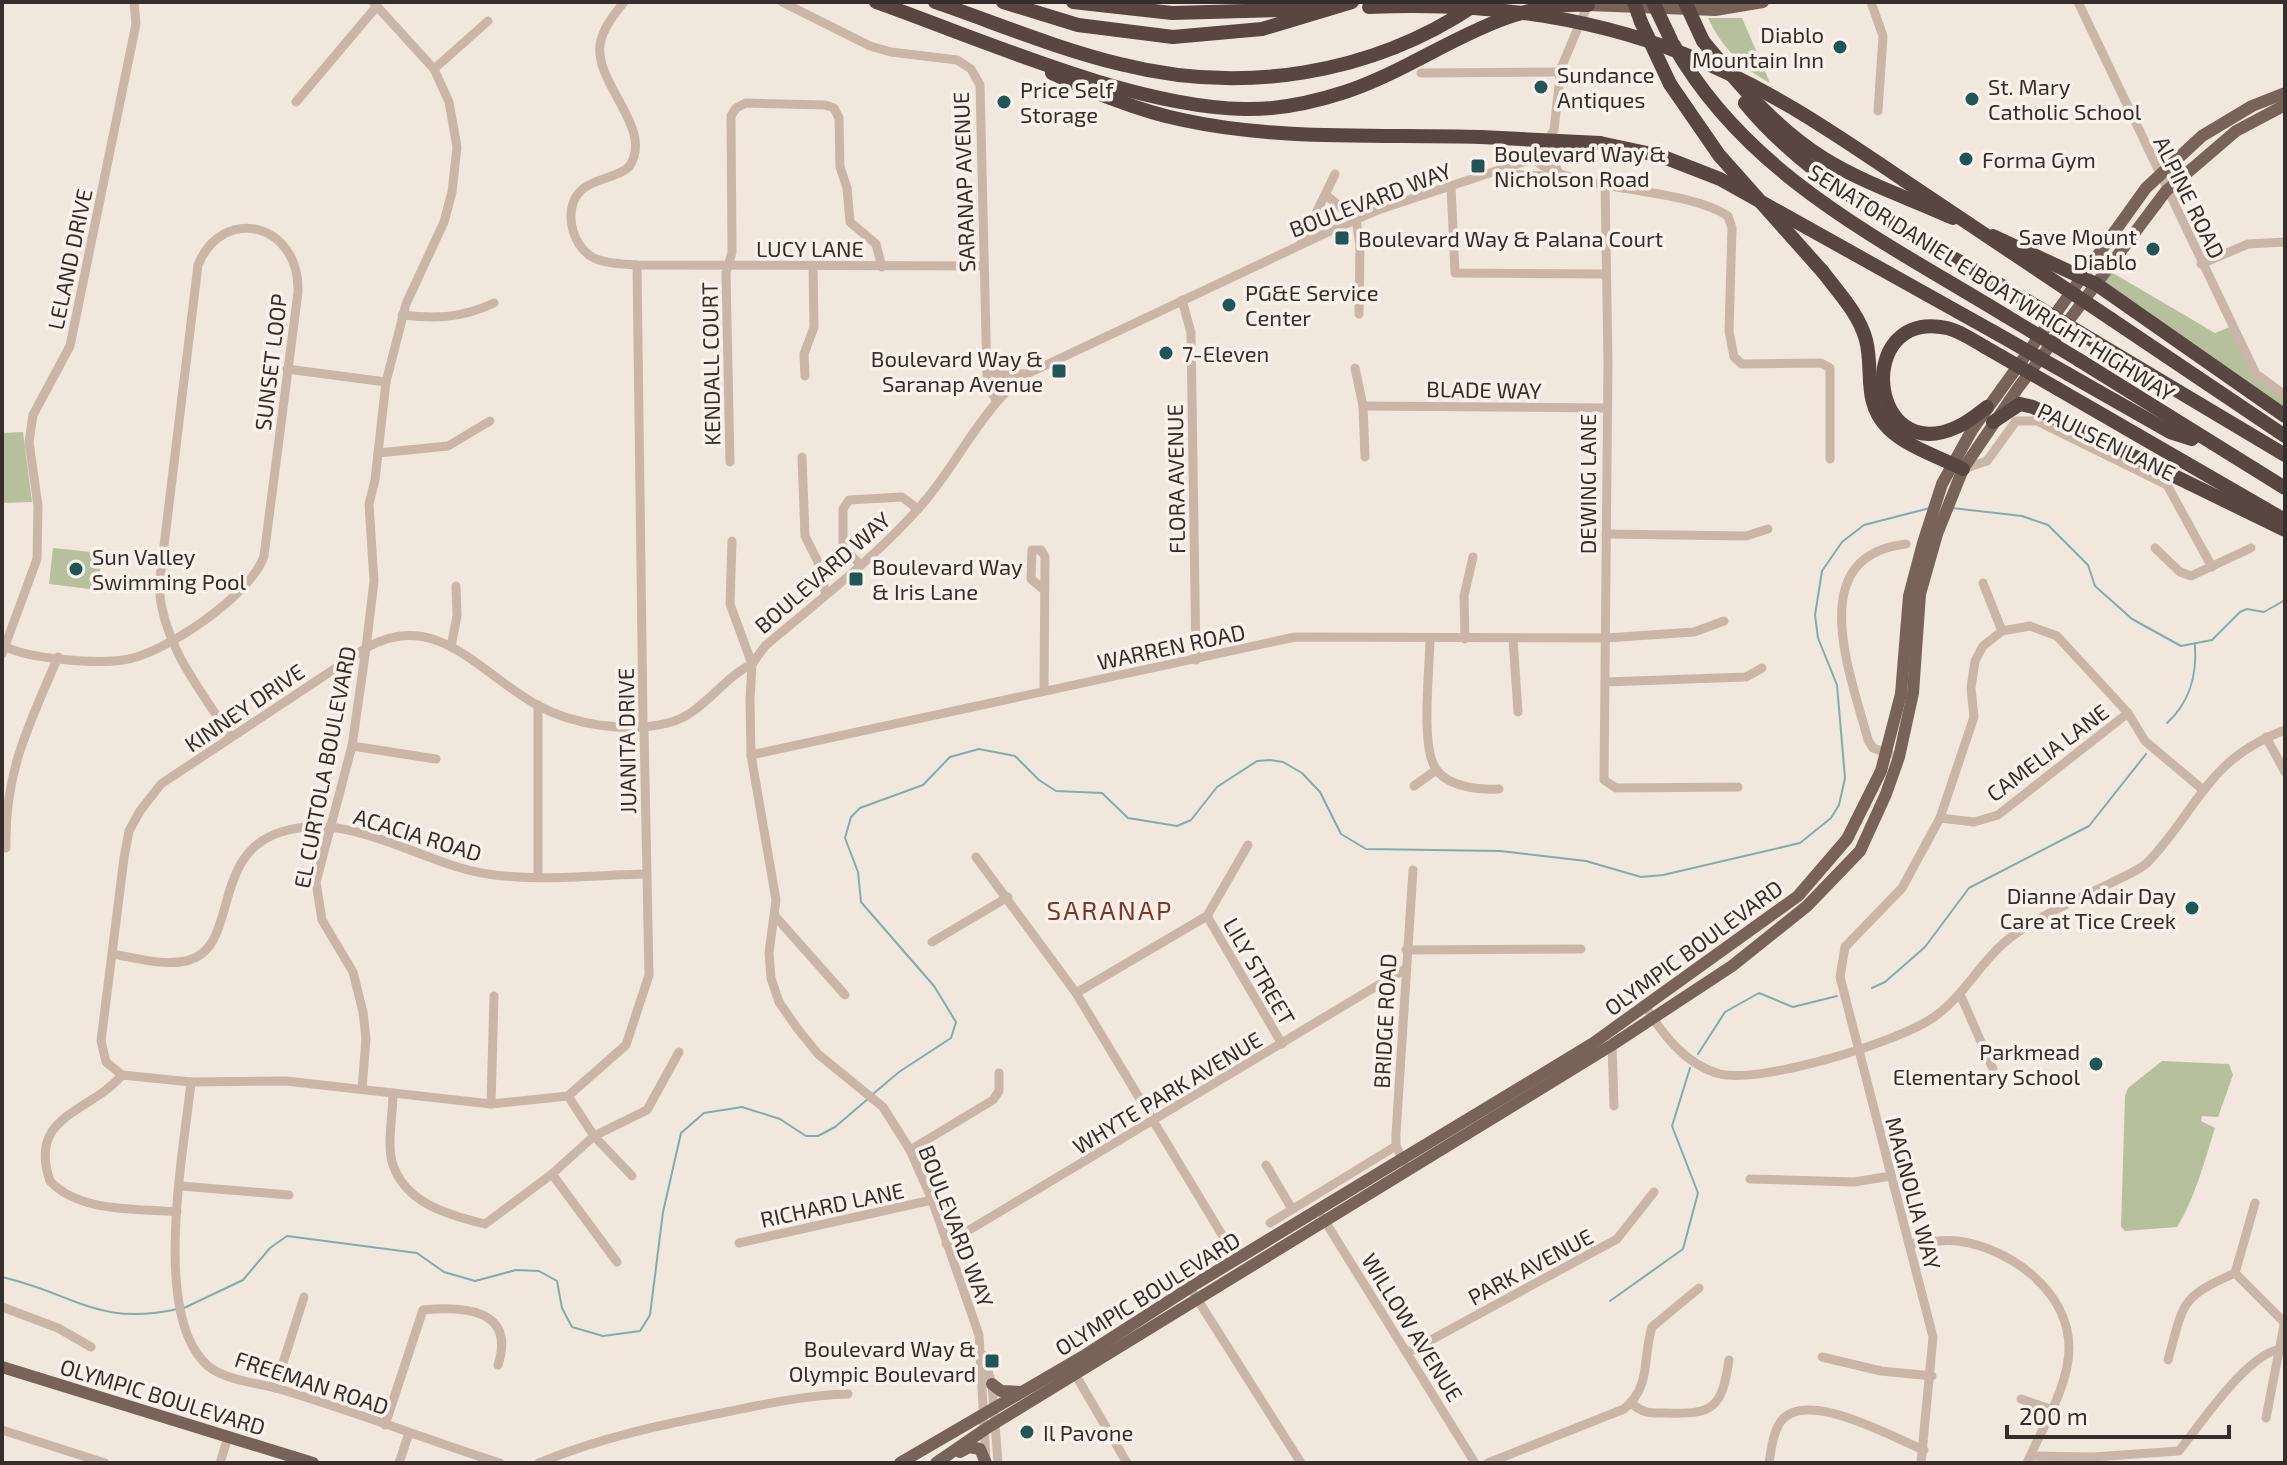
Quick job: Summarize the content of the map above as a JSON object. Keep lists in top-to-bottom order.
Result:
{
  "streets": {
    "highway": ["SENATOR DANIEL E BOATWRIGHT HIGHWAY"],
    "main road": ["OLYMPIC BOULEVARD"],
    "street": [
      "SARANAP AVENUE",
      "ALPINE ROAD",
      "BOULEVARD WAY",
      "LUCY LANE",
      "LELAND DRIVE",
      "SUNSET LOOP",
      "KENDALL COURT",
      "BLADE WAY",
      "PAULSEN LANE",
      "FLORA AVENUE",
      "DEWING LANE",
      "WARREN ROAD",
      "KINNEY DRIVE",
      "JUANITA DRIVE",
      "CAMELIA LANE",
      "EL CURTOLA BOULEVARD",
      "ACACIA ROAD",
      "LILY STREET",
      "BRIDGE ROAD",
      "WHYTE PARK AVENUE",
      "MAGNOLIA WAY",
      "RICHARD LANE",
      "PARK AVENUE",
      "WILLOW AVENUE",
      "FREEMAN ROAD"
    ]
  },
  "crossings": [
    ["SARANAP AVENUE", "BOULEVARD WAY"],
    ["SARANAP AVENUE", "LUCY LANE"],
    ["ALPINE ROAD", "OLYMPIC BOULEVARD"],
    ["BOULEVARD WAY", "FLORA AVENUE"],
    ["BOULEVARD WAY", "WARREN ROAD"],
    ["BOULEVARD WAY", "KINNEY DRIVE"],
    ["BOULEVARD WAY", "OLYMPIC BOULEVARD"],
    ["BOULEVARD WAY", "WHYTE PARK AVENUE"],
    ["BOULEVARD WAY", "RICHARD LANE"],
    ["LUCY LANE", "KENDALL COURT"],
    ["LUCY LANE", "JUANITA DRIVE"],
    ["SUNSET LOOP", "KINNEY DRIVE"],
    ["BLADE WAY", "DEWING LANE"],
    ["PAULSEN LANE", "OLYMPIC BOULEVARD"],
    ["FLORA AVENUE", "WARREN ROAD"],
    ["DEWING LANE", "WARREN ROAD"],
    ["KINNEY DRIVE", "JUANITA DRIVE"],
    ["KINNEY DRIVE", "EL CURTOLA BOULEVARD"],
    ["KINNEY DRIVE", "ACACIA ROAD"],
    ["JUANITA DRIVE", "ACACIA ROAD"],
    ["CAMELIA LANE", "MAGNOLIA WAY"],
    ["EL CURTOLA BOULEVARD", "ACACIA ROAD"],
    ["OLYMPIC BOULEVARD", "BRIDGE ROAD"],
    ["OLYMPIC BOULEVARD", "WILLOW AVENUE"],
    ["LILY STREET", "WHYTE PARK AVENUE"],
    ["BRIDGE ROAD", "WHYTE PARK AVENUE"],
    ["PARK AVENUE", "WILLOW AVENUE"]
  ],
  "districts": ["SARANAP"],
  "places": {
    "other": [
      "Diablo Mountain Inn",
      "Sundance Antiques",
      "St. Mary Catholic School",
      "Price Self Storage",
      "Forma Gym",
      "Save Mount Diablo",
      "PG&E Service Center",
      "7-Eleven",
      "Sun Valley Swimming Pool",
      "Dianne Adair Day Care at Tice Creek",
      "Parkmead Elementary School",
      "Il Pavone"
    ],
    "transit": [
      "Boulevard Way & Nicholson Road",
      "Boulevard Way & Palana Court",
      "Boulevard Way & Saranap Avenue",
      "Boulevard Way & Iris Lane",
      "Boulevard Way & Olympic Boulevard"
    ]
  },
  "scale_bar": "200 m"
}
